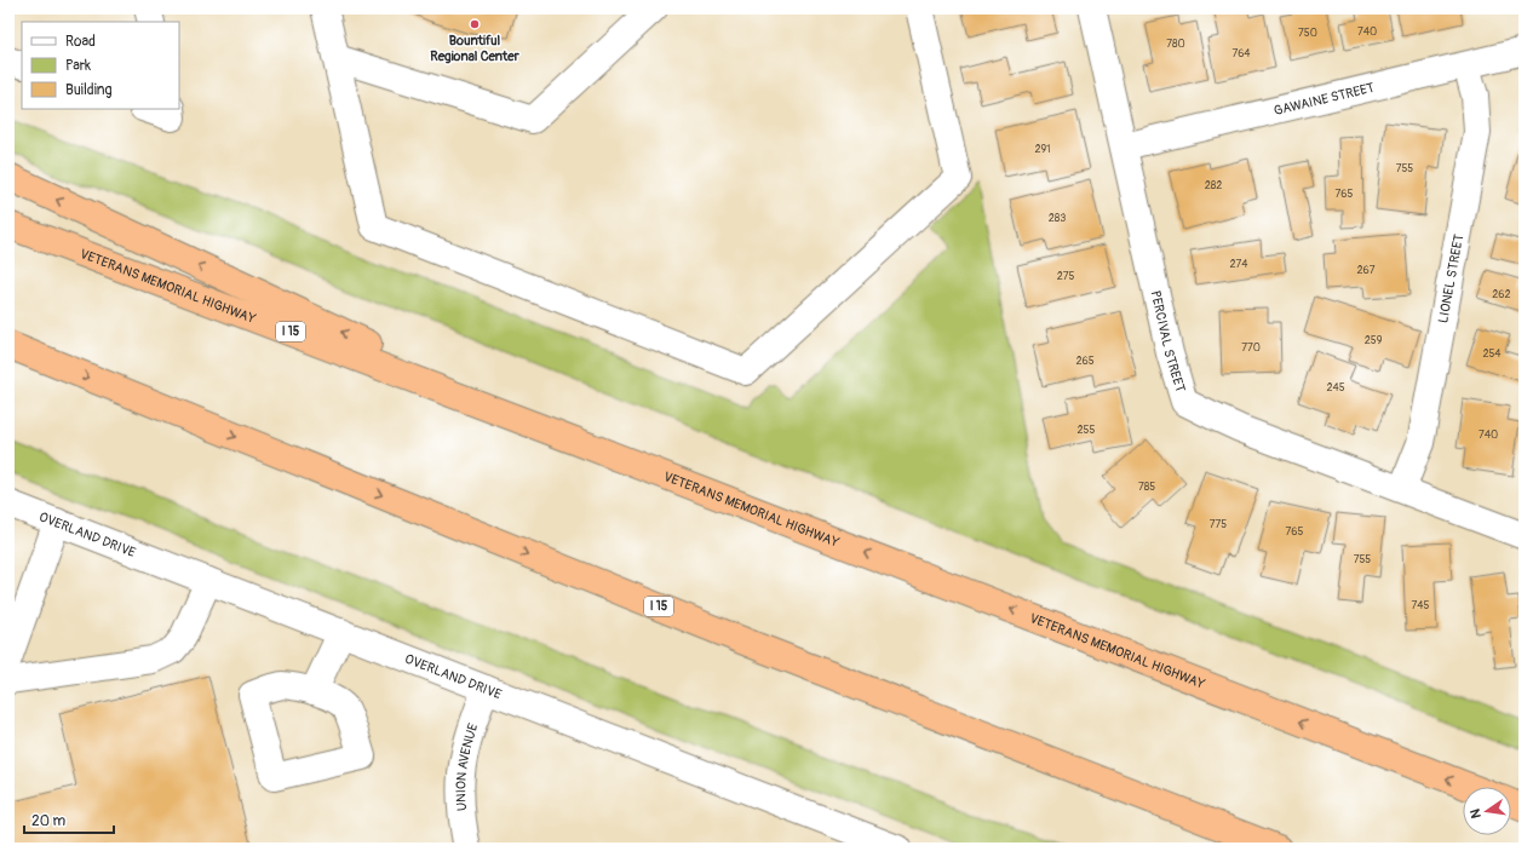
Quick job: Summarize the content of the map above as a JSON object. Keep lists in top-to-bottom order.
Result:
{
  "streets": {
    "highway": ["VETERANS MEMORIAL HIGHWAY", "I 15"],
    "street": [
      "GAWAINE STREET",
      "LIONEL STREET",
      "PERCIVAL STREET",
      "OVERLAND DRIVE",
      "UNION AVENUE"
    ]
  },
  "crossings": [
    ["GAWAINE STREET", "LIONEL STREET"],
    ["GAWAINE STREET", "PERCIVAL STREET"],
    ["LIONEL STREET", "PERCIVAL STREET"],
    ["OVERLAND DRIVE", "UNION AVENUE"]
  ],
  "places": ["Bountiful Regional Center"],
  "house_numbers": [
    "740",
    "750",
    "780",
    "764",
    "291",
    "755",
    "282",
    "765",
    "283",
    "274",
    "267",
    "275",
    "262",
    "259",
    "770",
    "254",
    "265",
    "245",
    "255",
    "740",
    "785",
    "775",
    "765",
    "755",
    "745"
  ],
  "legend": ["Road", "Park", "Building"],
  "scale_bar": "20 m",
  "north": "left"
}
